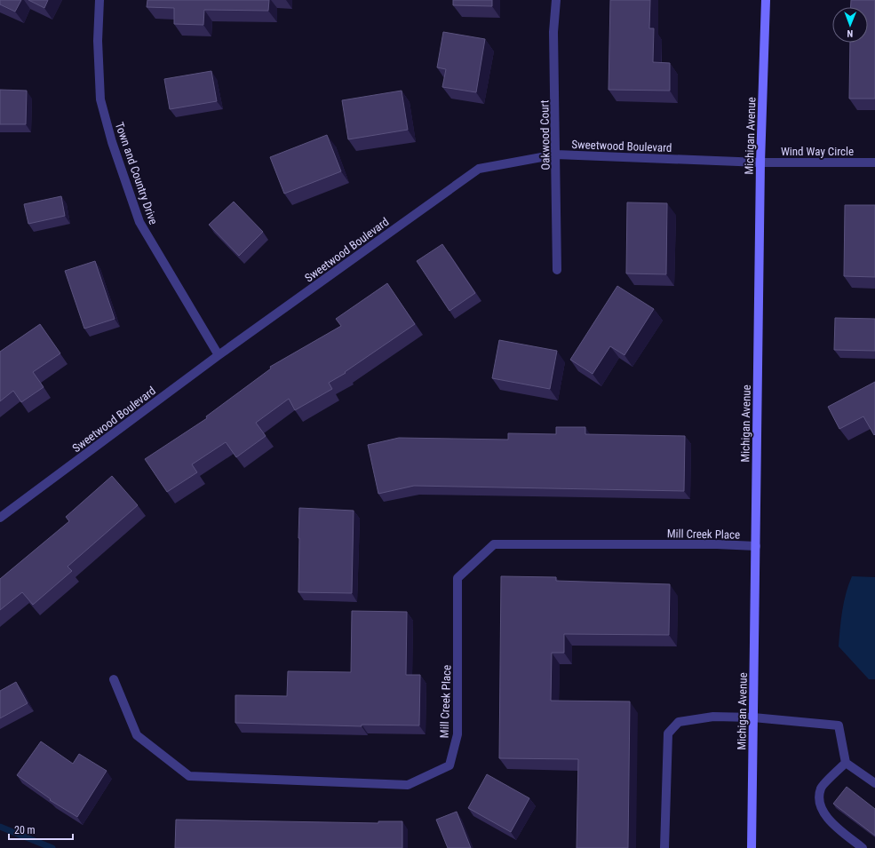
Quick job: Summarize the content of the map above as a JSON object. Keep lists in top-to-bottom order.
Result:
{
  "streets": {
    "main road": ["Michigan Avenue"],
    "street": [
      "Oakwood Court",
      "Sweetwood Boulevard",
      "Wind Way Circle",
      "Town and Country Drive",
      "Mill Creek Place"
    ]
  },
  "crossings": [
    ["Oakwood Court", "Sweetwood Boulevard"],
    ["Michigan Avenue", "Sweetwood Boulevard"],
    ["Michigan Avenue", "Wind Way Circle"],
    ["Michigan Avenue", "Mill Creek Place"],
    ["Sweetwood Boulevard", "Wind Way Circle"],
    ["Sweetwood Boulevard", "Town and Country Drive"]
  ],
  "scale_bar": "20 m",
  "north": "bottom"
}
